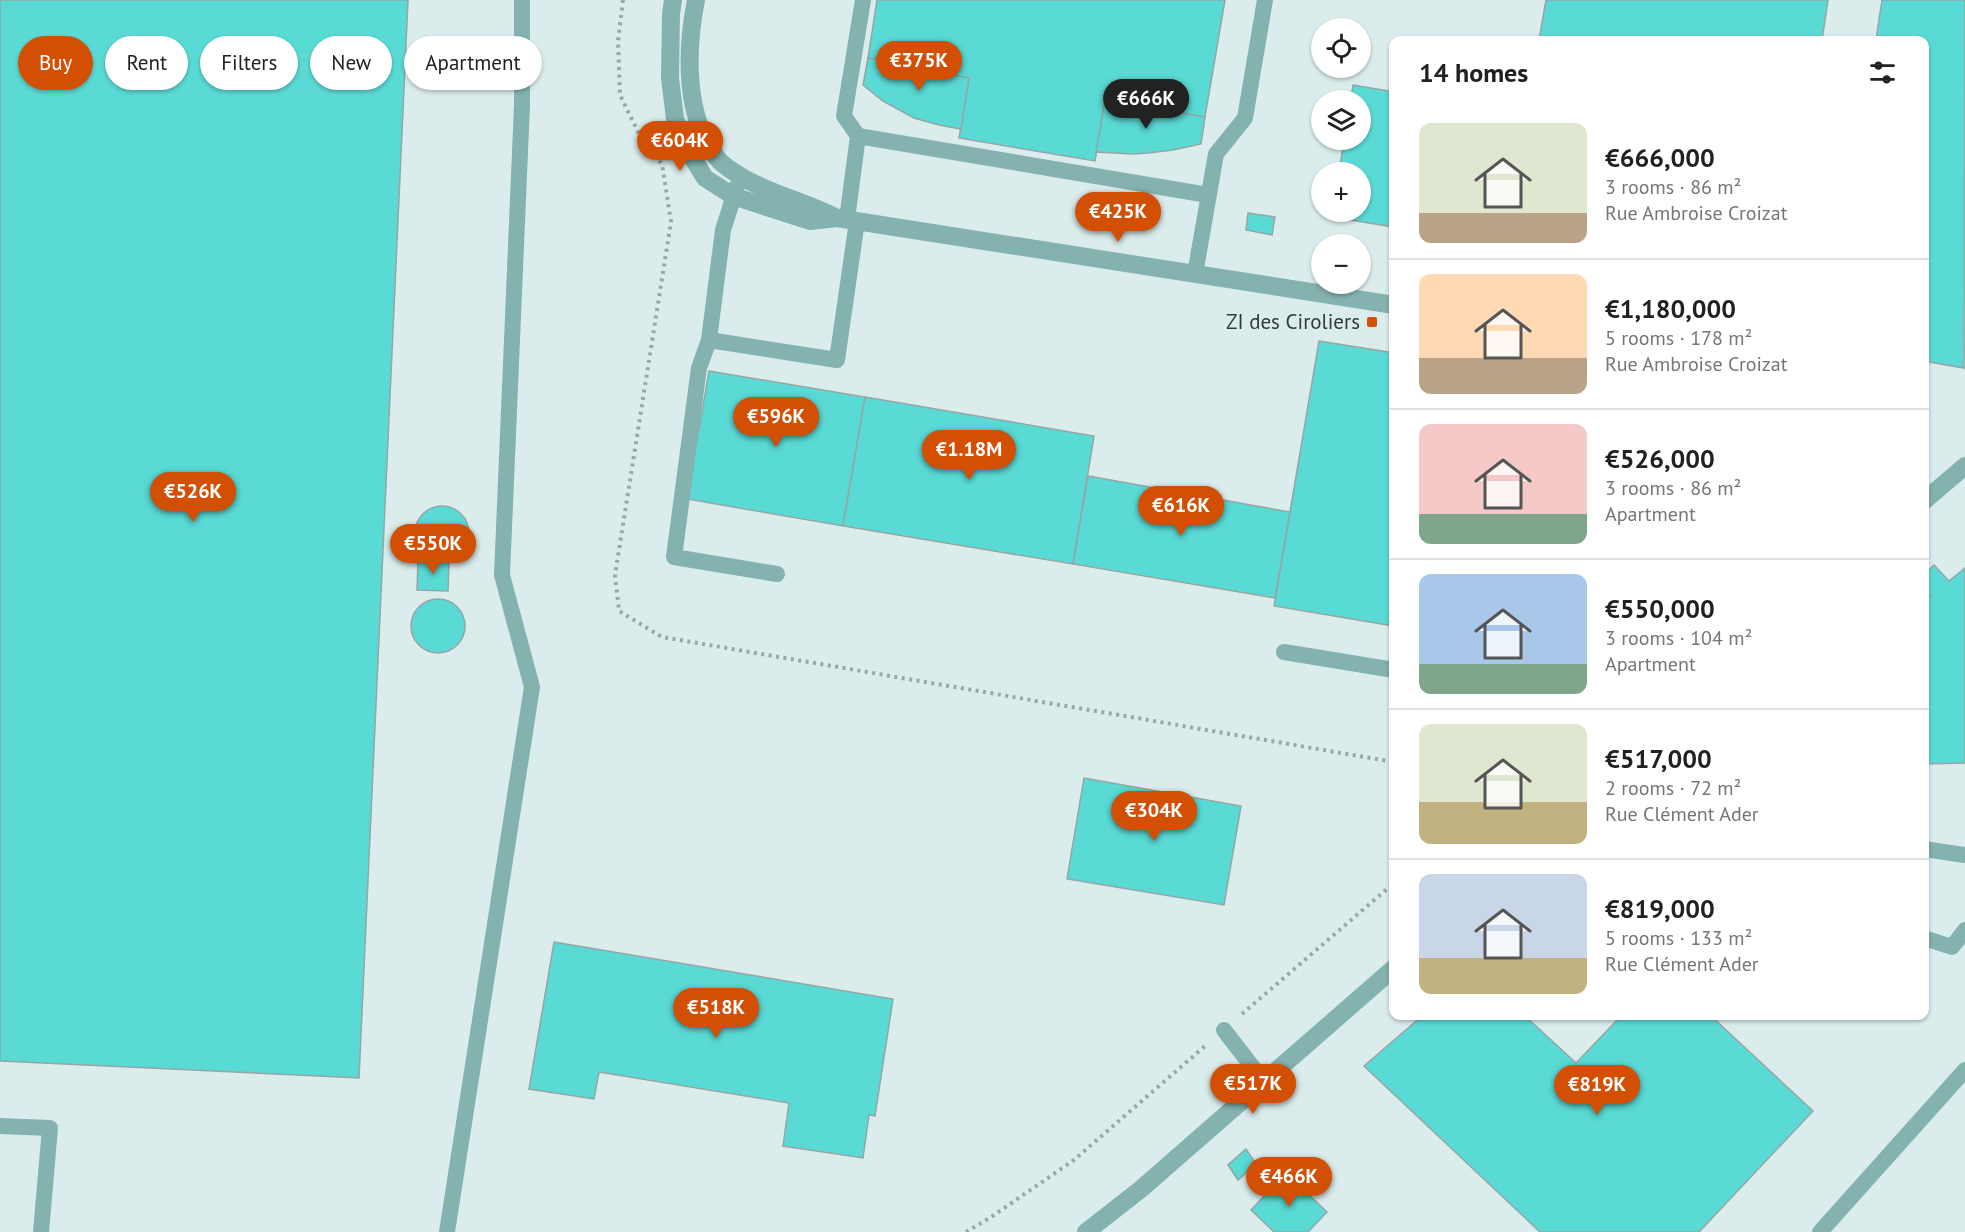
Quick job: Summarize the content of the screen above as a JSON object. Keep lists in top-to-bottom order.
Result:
{
  "places": {
    "transit": ["ZI des Ciroliers"]
  },
  "page": {
    "map_buttons": ["+", "−"],
    "chip": [
      "Buy",
      "Rent",
      "Filters",
      "New",
      "Apartment"
    ],
    "heading": "14 homes",
    "price": [
      "€375K",
      "€666K",
      "€604K",
      "€425K",
      "€596K",
      "€1.18M",
      "€526K",
      "€616K",
      "€550K",
      "€304K",
      "€518K",
      "€517K",
      "€819K",
      "€466K"
    ],
    "list": [
      {
        "name": "€666,000",
        "note": "3 rooms · 86 m² · Rue Ambroise Croizat"
      },
      {
        "name": "€1,180,000",
        "note": "5 rooms · 178 m² · Rue Ambroise Croizat"
      },
      {
        "name": "€526,000",
        "note": "3 rooms · 86 m² · Apartment"
      },
      {
        "name": "€550,000",
        "note": "3 rooms · 104 m² · Apartment"
      },
      {
        "name": "€517,000",
        "note": "2 rooms · 72 m² · Rue Clément Ader"
      },
      {
        "name": "€819,000",
        "note": "5 rooms · 133 m² · Rue Clément Ader"
      }
    ]
  }
}
